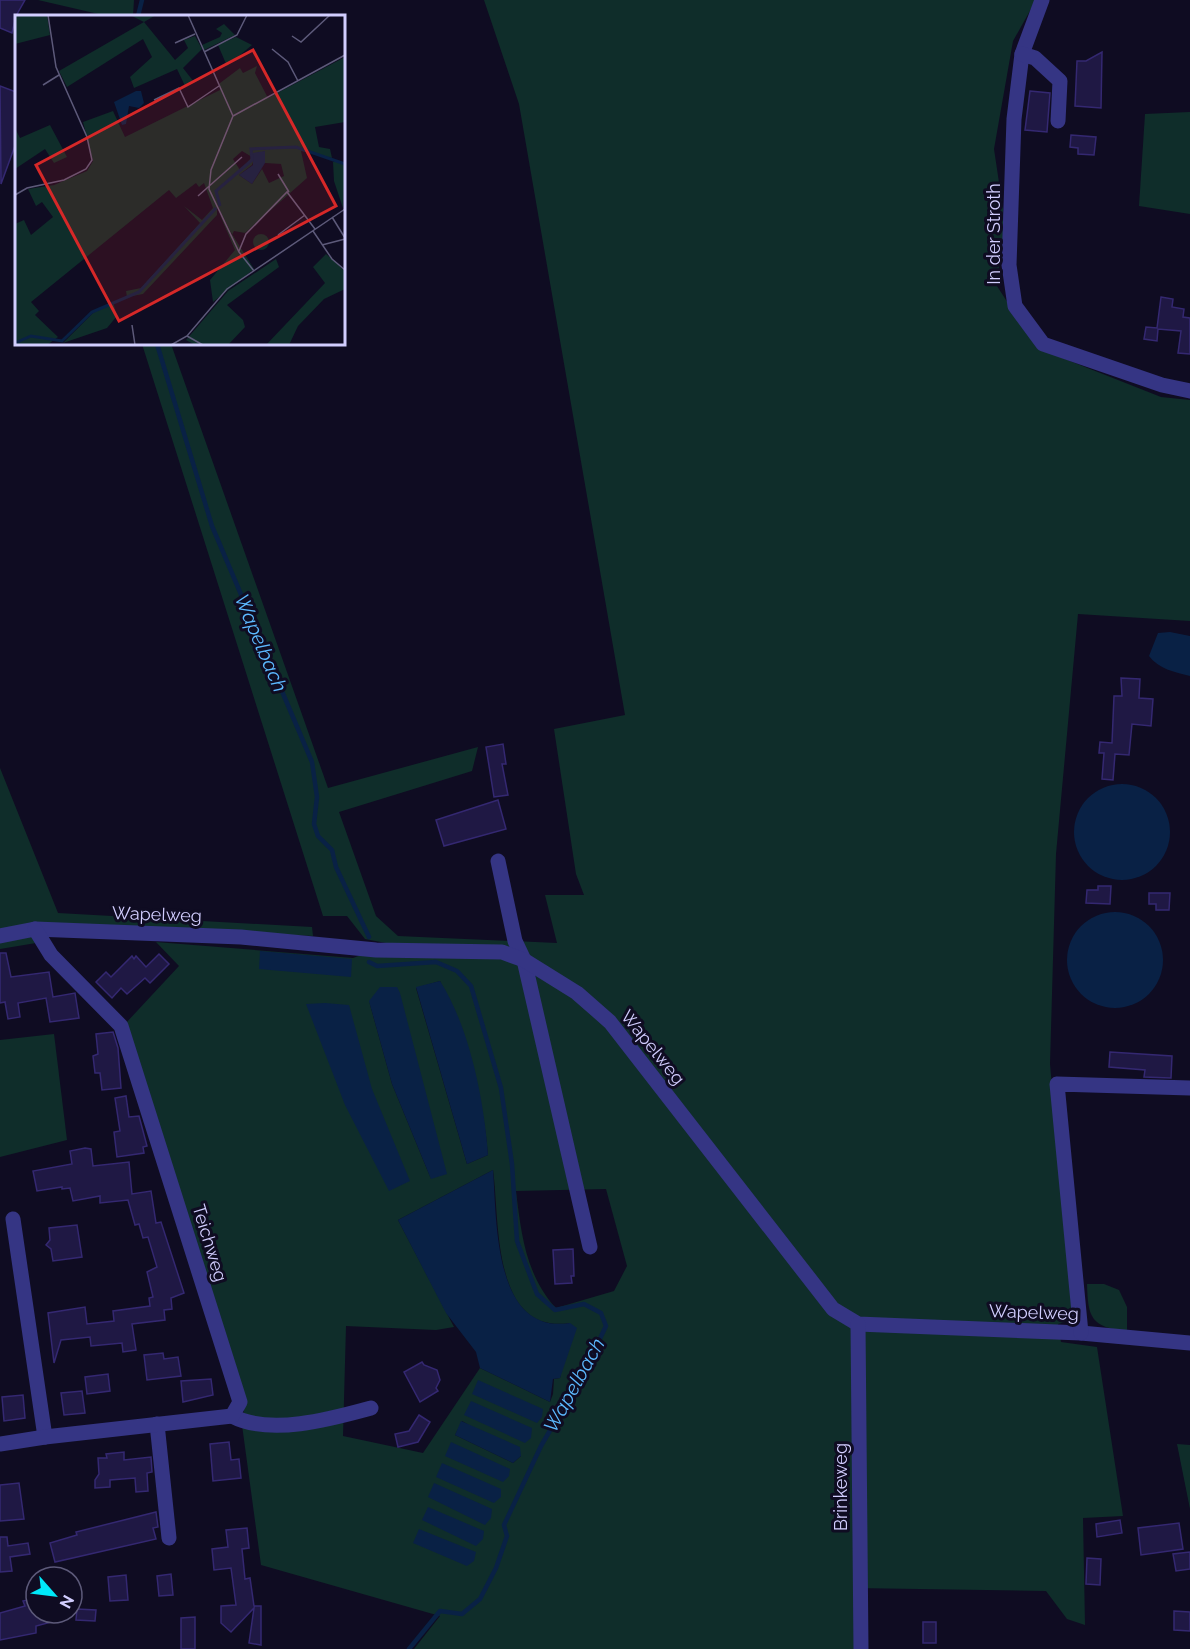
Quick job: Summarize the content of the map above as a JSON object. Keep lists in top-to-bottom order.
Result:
{
  "streets": {
    "street": [
      "In der Stroth",
      "Wapelweg",
      "Teichweg",
      "Brinkeweg"
    ]
  },
  "crossings": [
    ["Wapelweg", "Teichweg"],
    ["Wapelweg", "Brinkeweg"]
  ],
  "water": ["Wapelbach"],
  "north": "bottom right"
}
